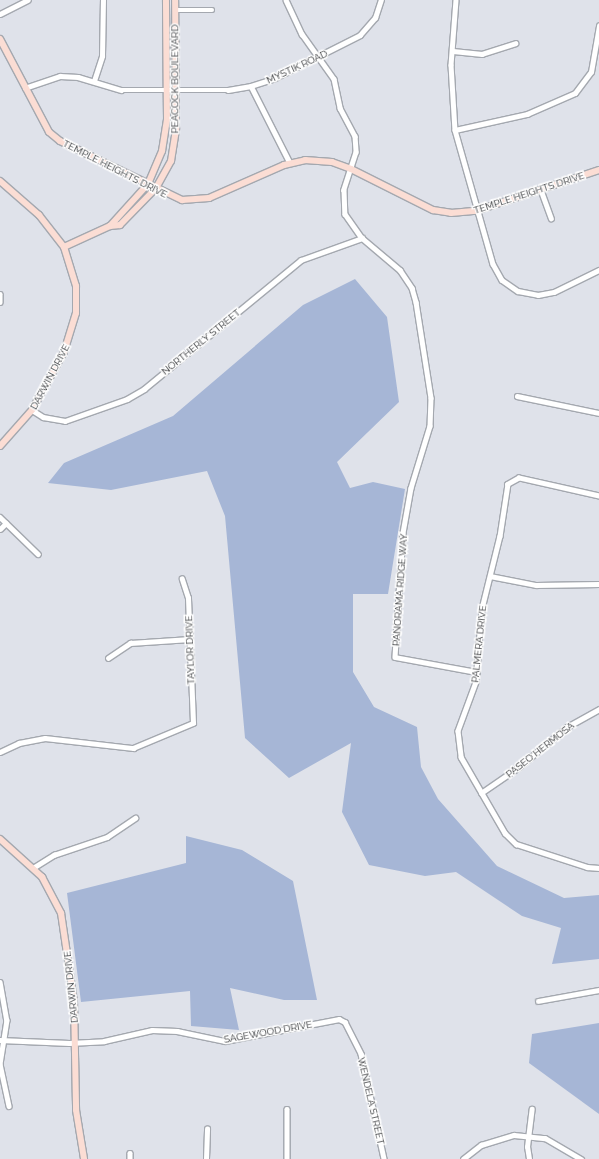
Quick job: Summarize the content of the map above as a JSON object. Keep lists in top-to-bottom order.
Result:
{
  "streets": {
    "street": [
      "MYSTIK ROAD",
      "PEACOCK BOULEVARD",
      "TEMPLE HEIGHTS DRIVE",
      "NORTHERLY STREET",
      "DARWIN DRIVE",
      "PANORAMA RIDGE WAY",
      "PALMERA DRIVE",
      "TAYLOR DRIVE",
      "PASEO HERMOSA",
      "SAGEWOOD DRIVE",
      "WENDELA STREET"
    ]
  },
  "crossings": [
    ["MYSTIK ROAD", "PEACOCK BOULEVARD"],
    ["MYSTIK ROAD", "TEMPLE HEIGHTS DRIVE"],
    ["PEACOCK BOULEVARD", "TEMPLE HEIGHTS DRIVE"],
    ["PEACOCK BOULEVARD", "DARWIN DRIVE"],
    ["NORTHERLY STREET", "DARWIN DRIVE"],
    ["NORTHERLY STREET", "PANORAMA RIDGE WAY"],
    ["DARWIN DRIVE", "SAGEWOOD DRIVE"],
    ["PANORAMA RIDGE WAY", "PALMERA DRIVE"],
    ["PALMERA DRIVE", "PASEO HERMOSA"],
    ["SAGEWOOD DRIVE", "WENDELA STREET"]
  ]
}
